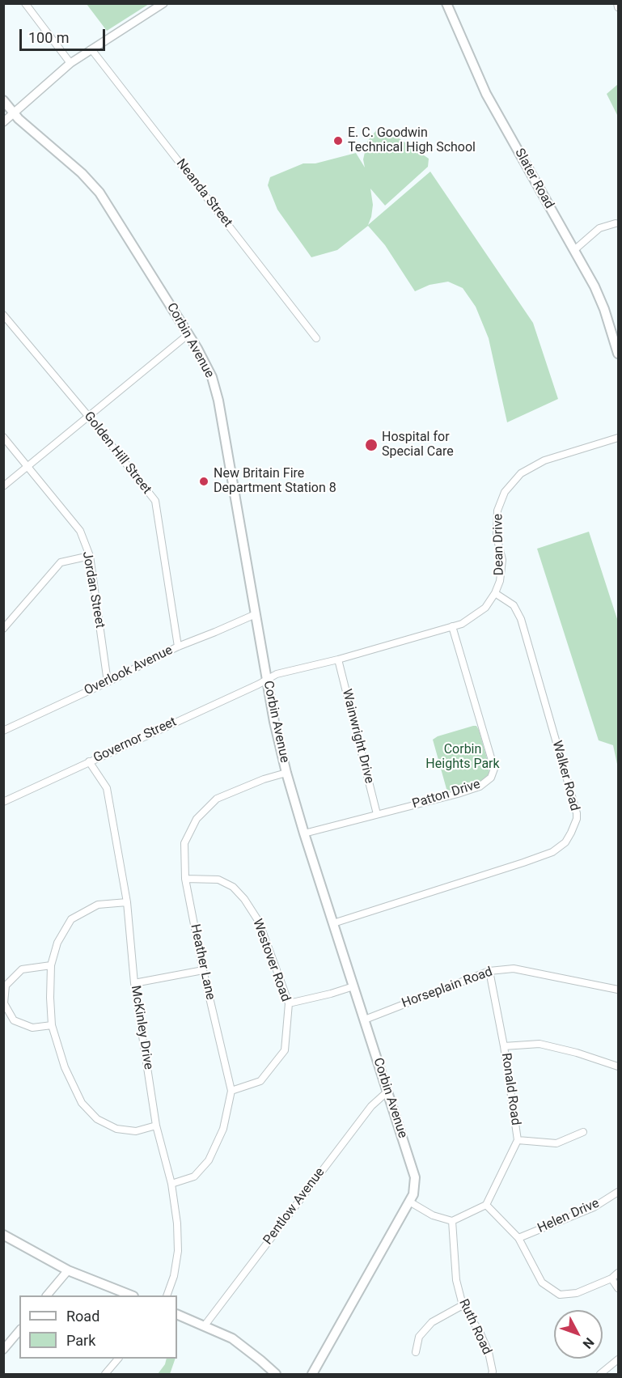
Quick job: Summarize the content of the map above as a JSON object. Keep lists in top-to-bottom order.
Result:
{
  "streets": {
    "main road": ["Slater Road", "Corbin Avenue"],
    "street": [
      "Neanda Street",
      "Golden Hill Street",
      "Dean Drive",
      "Jordan Street",
      "Overlook Avenue",
      "Wainwright Drive",
      "Governor Street",
      "Walker Road",
      "Patton Drive",
      "Westover Road",
      "Heather Lane",
      "Horseplain Road",
      "McKinley Drive",
      "Ronald Road",
      "Pentlow Avenue",
      "Helen Drive",
      "Ruth Road"
    ]
  },
  "crossings": [
    ["Corbin Avenue", "Dean Drive"],
    ["Corbin Avenue", "Overlook Avenue"],
    ["Corbin Avenue", "Governor Street"],
    ["Corbin Avenue", "Walker Road"],
    ["Corbin Avenue", "Patton Drive"],
    ["Corbin Avenue", "Heather Lane"],
    ["Corbin Avenue", "Horseplain Road"],
    ["Corbin Avenue", "Pentlow Avenue"],
    ["Golden Hill Street", "Overlook Avenue"],
    ["Dean Drive", "Wainwright Drive"],
    ["Dean Drive", "Governor Street"],
    ["Dean Drive", "Walker Road"],
    ["Dean Drive", "Patton Drive"],
    ["Jordan Street", "Overlook Avenue"],
    ["Wainwright Drive", "Patton Drive"],
    ["Governor Street", "McKinley Drive"],
    ["Westover Road", "Heather Lane"],
    ["Heather Lane", "McKinley Drive"],
    ["Horseplain Road", "Ronald Road"]
  ],
  "parks": ["Corbin Heights Park"],
  "places": ["E. C. Goodwin Technical High School", "Hospital for Special Care", "New Britain Fire Department Station 8"],
  "legend": ["Road", "Park"],
  "scale_bar": "100 m",
  "north": "bottom right"
}
